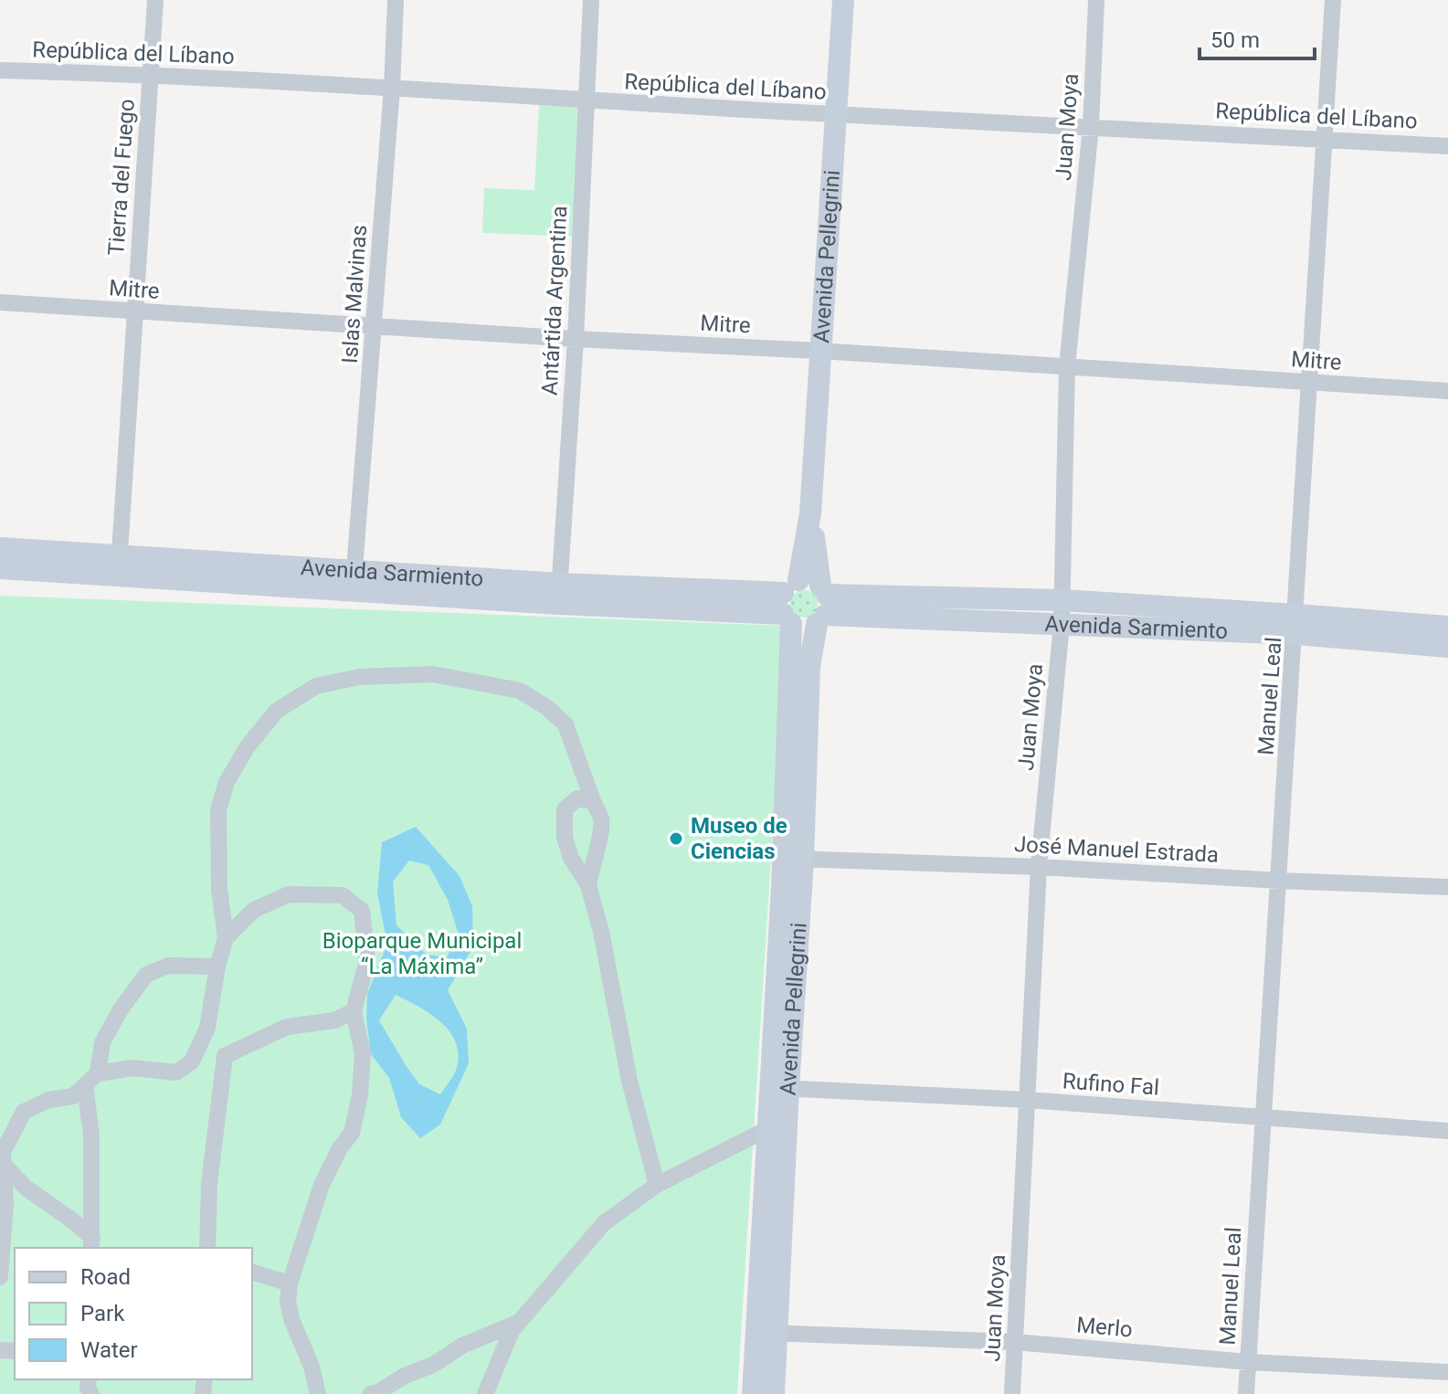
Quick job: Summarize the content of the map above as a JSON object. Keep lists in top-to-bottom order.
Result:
{
  "streets": {
    "main road": ["Avenida Pellegrini", "Avenida Sarmiento"],
    "street": [
      "República del Líbano",
      "Juan Moya",
      "Tierra del Fuego",
      "Mitre",
      "Islas Malvinas",
      "Antártida Argentina",
      "Manuel Leal",
      "José Manuel Estrada",
      "Rufino Fal",
      "Merlo"
    ]
  },
  "crossings": [
    ["República del Líbano", "Juan Moya"],
    ["República del Líbano", "Tierra del Fuego"],
    ["República del Líbano", "Avenida Pellegrini"],
    ["República del Líbano", "Islas Malvinas"],
    ["República del Líbano", "Antártida Argentina"],
    ["República del Líbano", "Manuel Leal"],
    ["Juan Moya", "Mitre"],
    ["Juan Moya", "Avenida Sarmiento"],
    ["Juan Moya", "José Manuel Estrada"],
    ["Juan Moya", "Rufino Fal"],
    ["Juan Moya", "Merlo"],
    ["Tierra del Fuego", "Mitre"],
    ["Tierra del Fuego", "Avenida Sarmiento"],
    ["Avenida Pellegrini", "Mitre"],
    ["Avenida Pellegrini", "Avenida Sarmiento"],
    ["Avenida Pellegrini", "José Manuel Estrada"],
    ["Avenida Pellegrini", "Rufino Fal"],
    ["Avenida Pellegrini", "Merlo"],
    ["Mitre", "Islas Malvinas"],
    ["Mitre", "Antártida Argentina"],
    ["Mitre", "Manuel Leal"],
    ["Islas Malvinas", "Avenida Sarmiento"],
    ["Antártida Argentina", "Avenida Sarmiento"],
    ["Avenida Sarmiento", "Manuel Leal"],
    ["Manuel Leal", "José Manuel Estrada"],
    ["Manuel Leal", "Rufino Fal"],
    ["Manuel Leal", "Merlo"]
  ],
  "parks": ["Bioparque Municipal “La Máxima”"],
  "places": ["Museo de Ciencias"],
  "legend": ["Road", "Park", "Water"],
  "scale_bar": "50 m"
}
